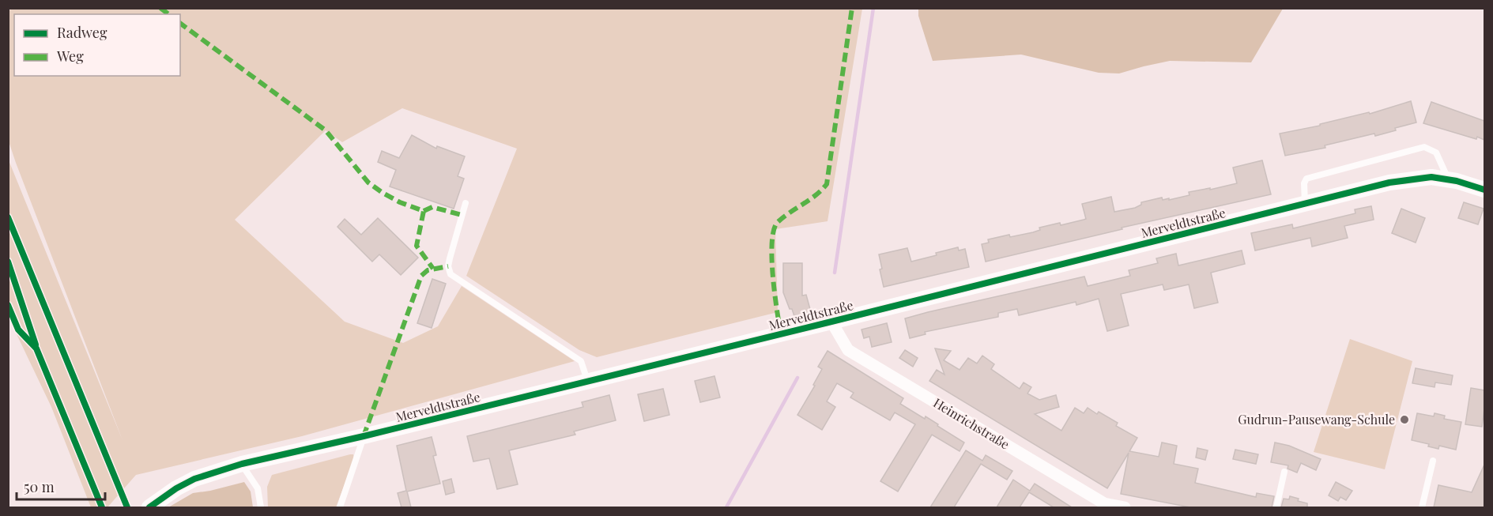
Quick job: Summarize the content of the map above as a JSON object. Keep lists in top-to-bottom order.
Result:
{
  "streets": {
    "main road": ["Merveldtstraße"],
    "street": ["Heinrichstraße"]
  },
  "crossings": [
    ["Merveldtstraße", "Heinrichstraße"]
  ],
  "places": ["Gudrun-Pausewang-Schule"],
  "legend": ["Radweg", "Weg"],
  "scale_bar": "50 m"
}
